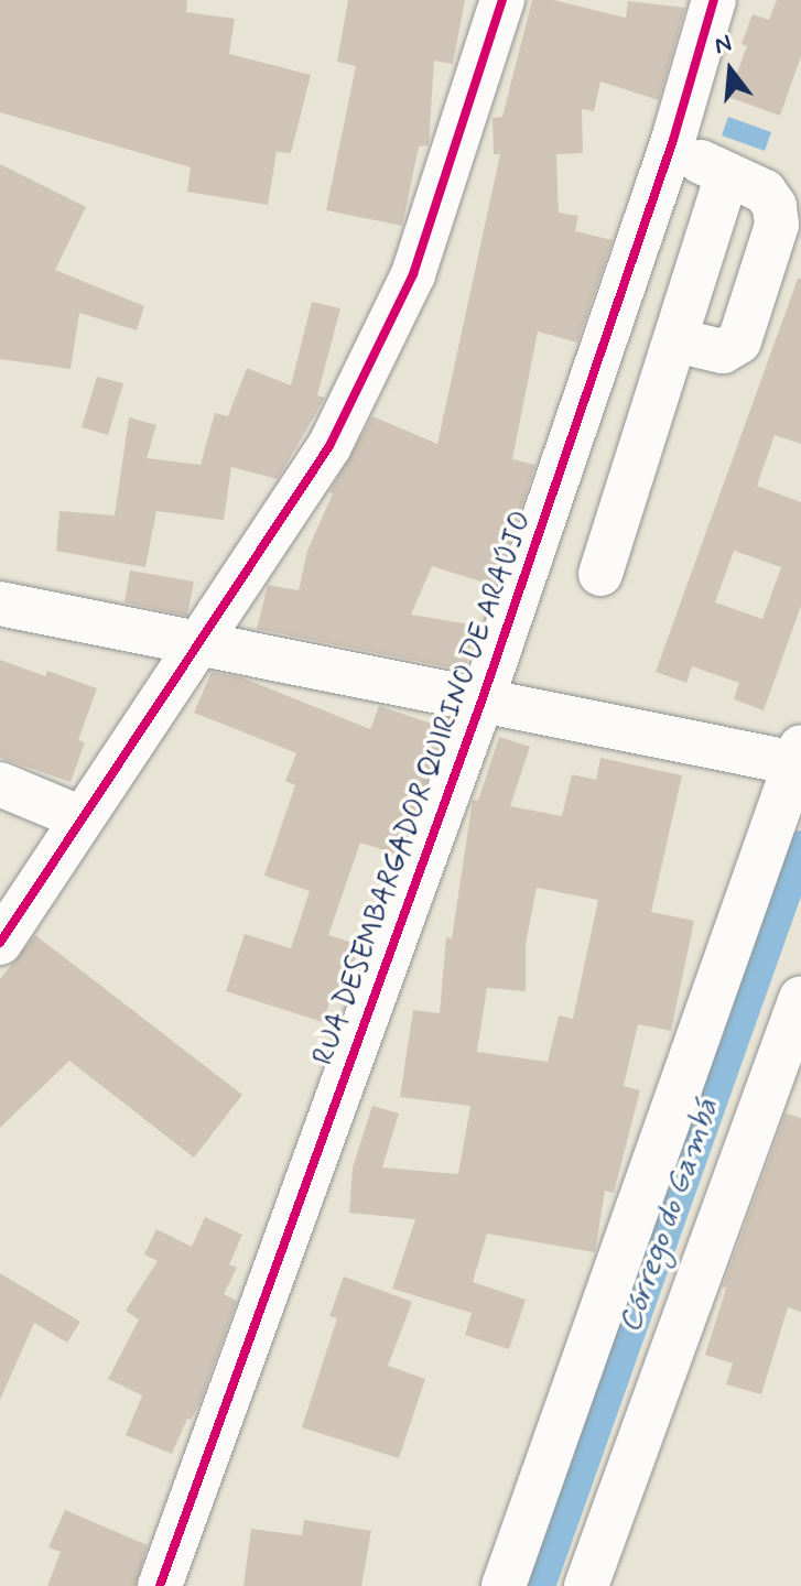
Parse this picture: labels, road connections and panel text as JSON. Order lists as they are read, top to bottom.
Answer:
{
  "streets": {
    "street": ["RUA DESEMBARGADOR QUIRINO DE ARAÚJO"]
  },
  "water": ["Córrego do Gambá"],
  "north": "top"
}
